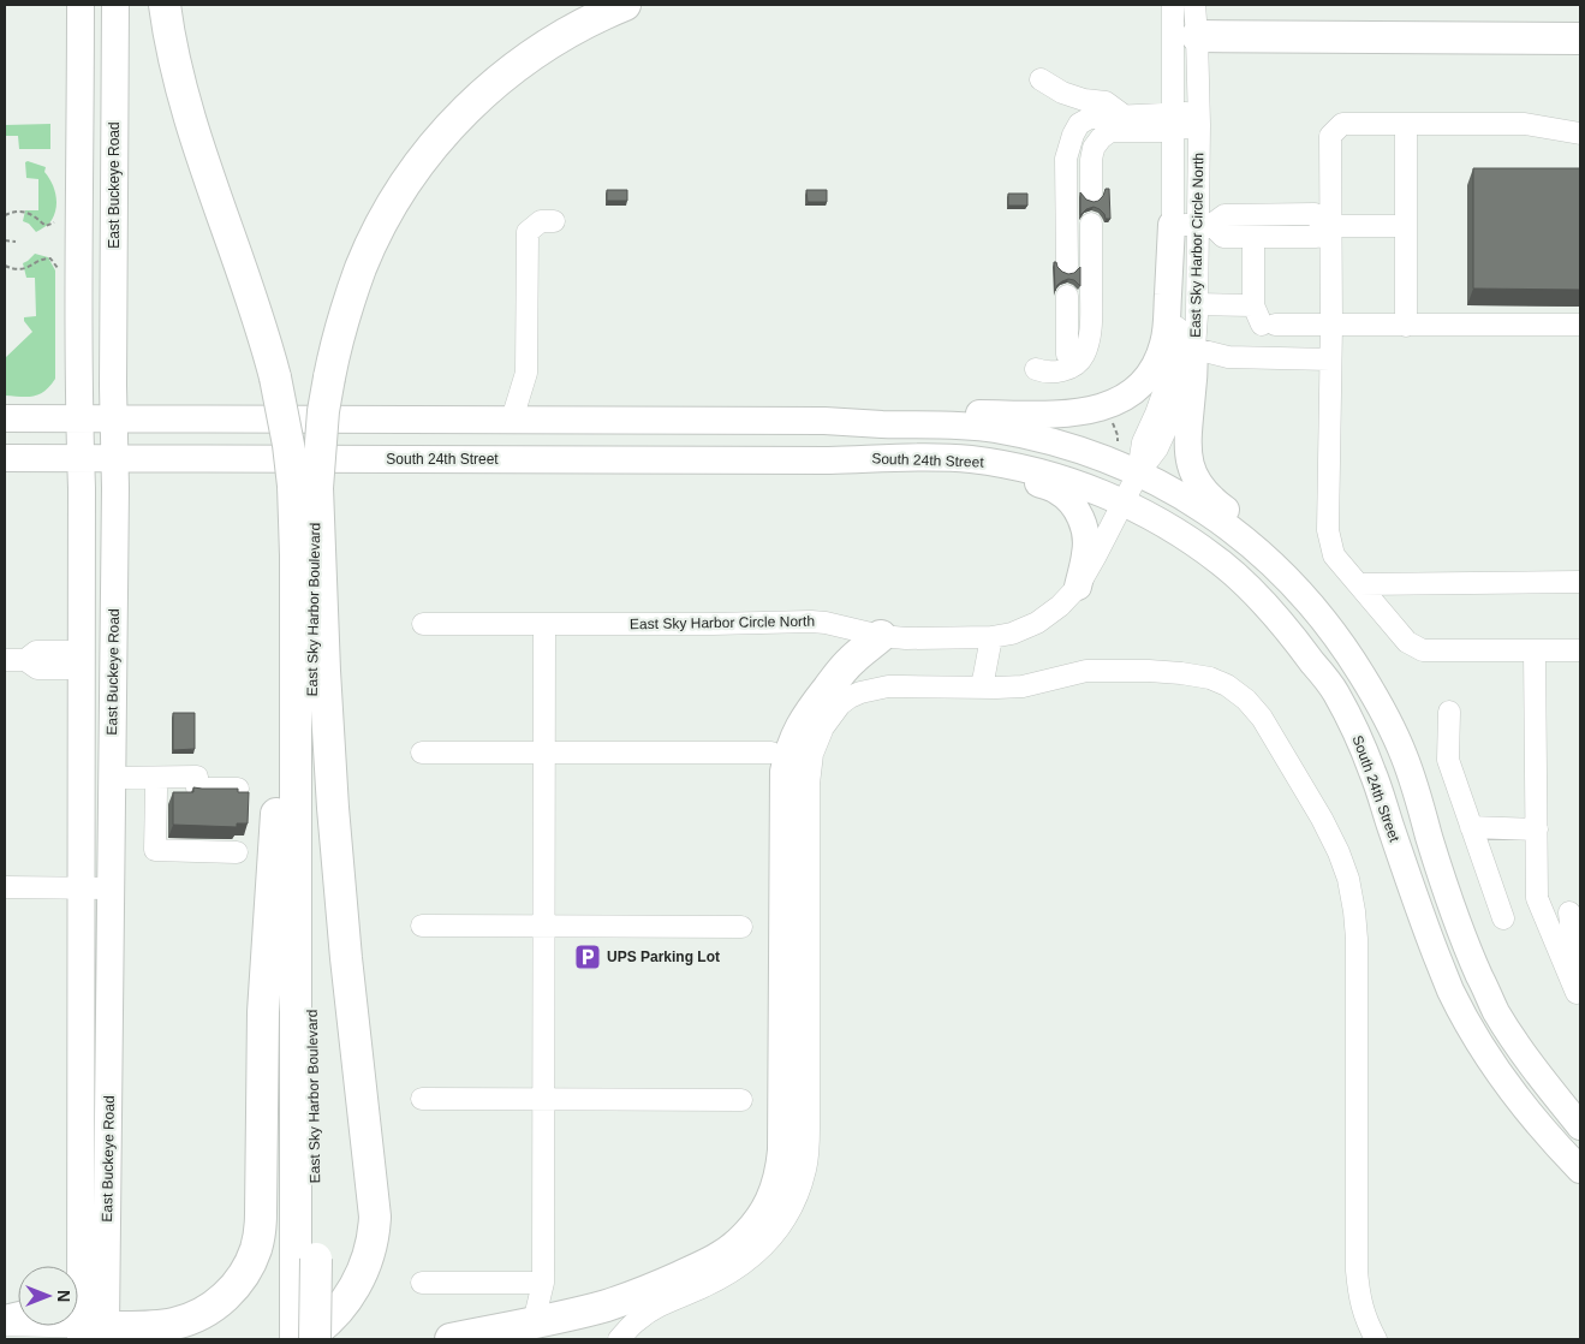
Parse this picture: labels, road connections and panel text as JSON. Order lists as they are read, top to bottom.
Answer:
{
  "streets": {
    "highway": ["East Sky Harbor Boulevard"],
    "main road": ["East Buckeye Road", "South 24th Street"],
    "street": ["East Sky Harbor Circle North"]
  },
  "crossings": [
    ["East Buckeye Road", "South 24th Street"],
    ["East Sky Harbor Circle North", "South 24th Street"]
  ],
  "places": {
    "parking": ["UPS Parking Lot"]
  },
  "north": "right"
}
